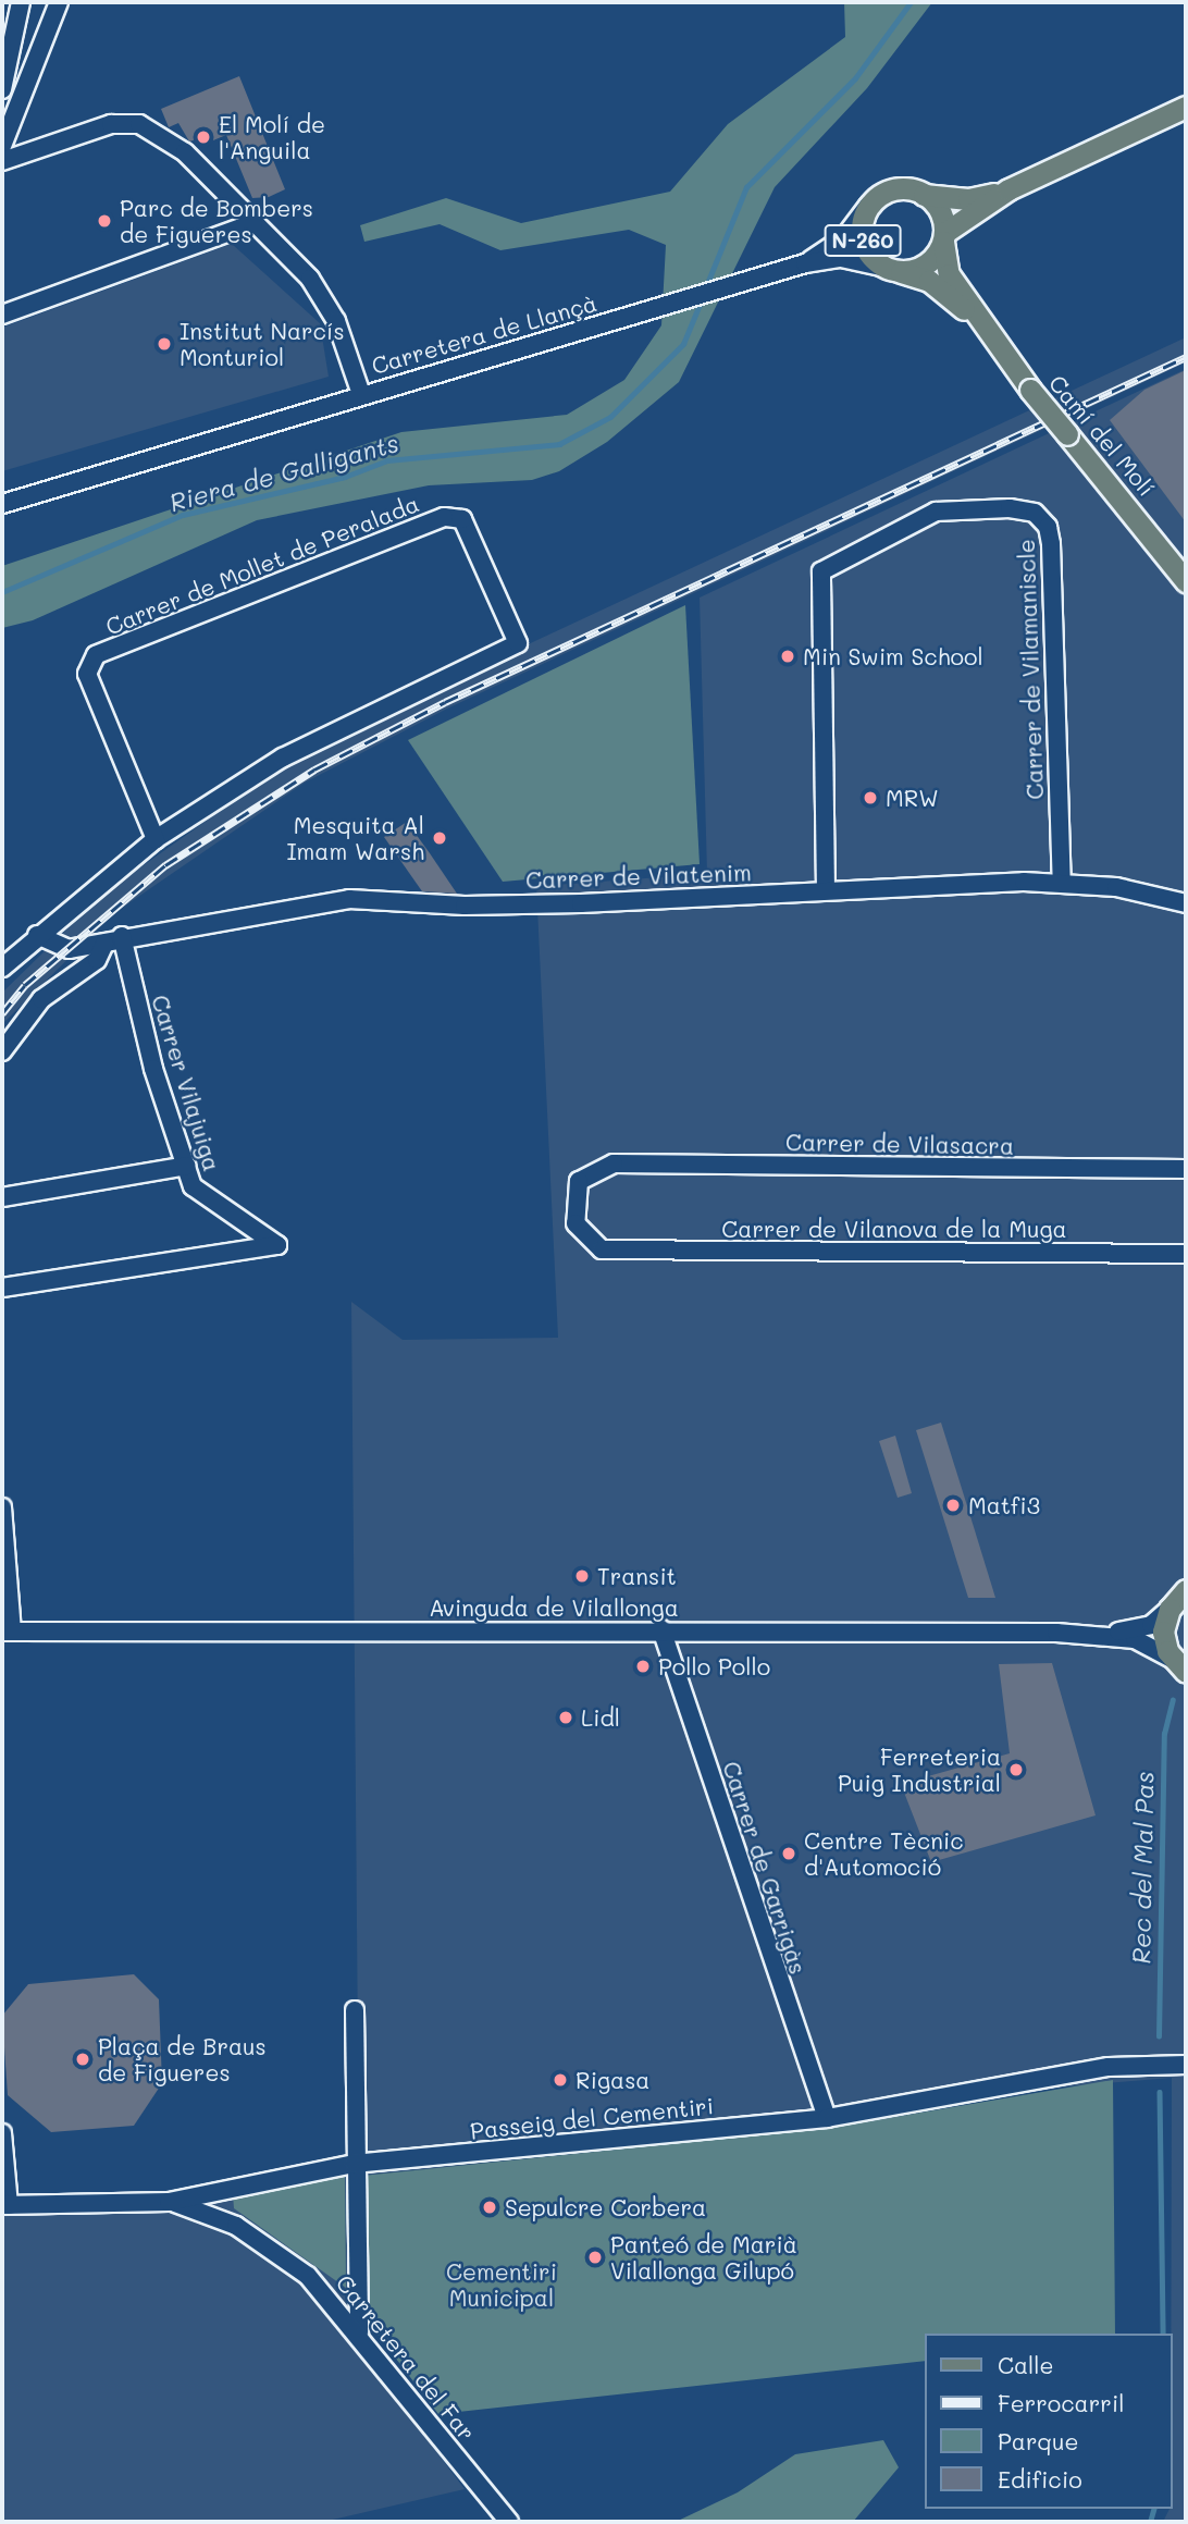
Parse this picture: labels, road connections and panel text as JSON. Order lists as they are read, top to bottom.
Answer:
{
  "streets": {
    "main road": ["N-260", "Camí del Molí"],
    "street": [
      "Carretera de Llançà",
      "Carrer de Mollet de Peralada",
      "Carrer de Vilamaniscle",
      "Carrer de Vilatenim",
      "Carrer Vilajuiga",
      "Carrer de Vilasacra",
      "Carrer de Vilanova de la Muga",
      "Avinguda de Vilallonga",
      "Carrer de Garrigàs",
      "Passeig del Cementiri",
      "Carretera del Far"
    ]
  },
  "crossings": [
    ["N-260", "Carretera de Llançà"],
    ["N-260", "Camí del Molí"],
    ["Carretera de Llançà", "Camí del Molí"],
    ["Carrer de Vilamaniscle", "Carrer de Vilatenim"],
    ["Carrer de Vilatenim", "Carrer Vilajuiga"],
    ["Carrer de Vilasacra", "Carrer de Vilanova de la Muga"],
    ["Avinguda de Vilallonga", "Carrer de Garrigàs"],
    ["Carrer de Garrigàs", "Passeig del Cementiri"],
    ["Passeig del Cementiri", "Carretera del Far"]
  ],
  "water": ["Riera de Galligants", "Rec del Mal Pas"],
  "parks": ["Cementiri Municipal"],
  "places": [
    "El Molí de l'Anguila",
    "Parc de Bombers de Figueres",
    "Institut Narcís Monturiol",
    "Min Swim School",
    "MRW",
    "Mesquita Al Imam Warsh",
    "Matfi3",
    "Transit",
    "Pollo Pollo",
    "Lidl",
    "Ferreteria Puig Industrial",
    "Centre Tècnic d'Automoció",
    "Plaça de Braus de Figueres",
    "Rigasa",
    "Sepulcre Corbera",
    "Panteó de Marià Vilallonga Gilupó"
  ],
  "legend": [
    "Calle",
    "Ferrocarril",
    "Parque",
    "Edificio"
  ]
}
